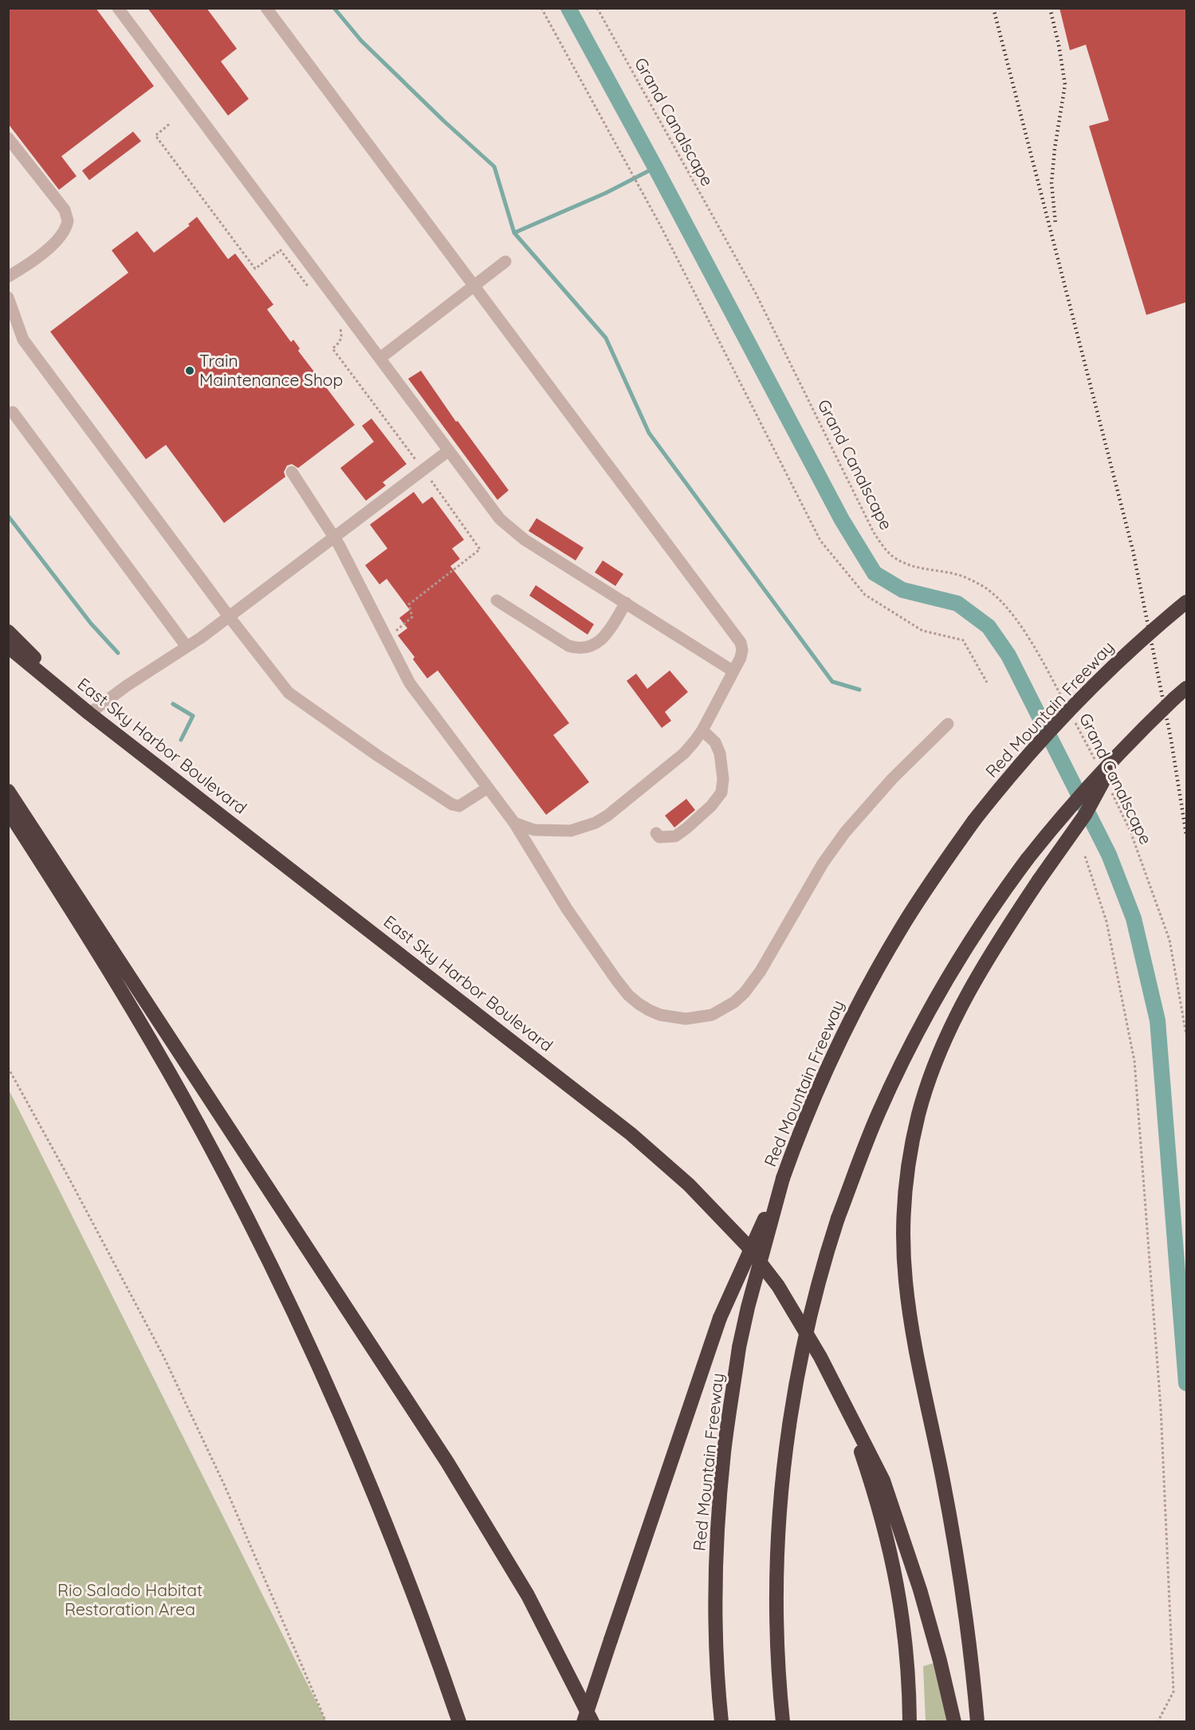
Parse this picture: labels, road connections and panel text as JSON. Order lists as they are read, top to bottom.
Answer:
{
  "streets": {
    "highway": ["Red Mountain Freeway", "East Sky Harbor Boulevard"],
    "path": ["Grand Canalscape"]
  },
  "parks": ["Rio Salado Habitat Restoration Area"],
  "places": ["Train Maintenance Shop"]
}
